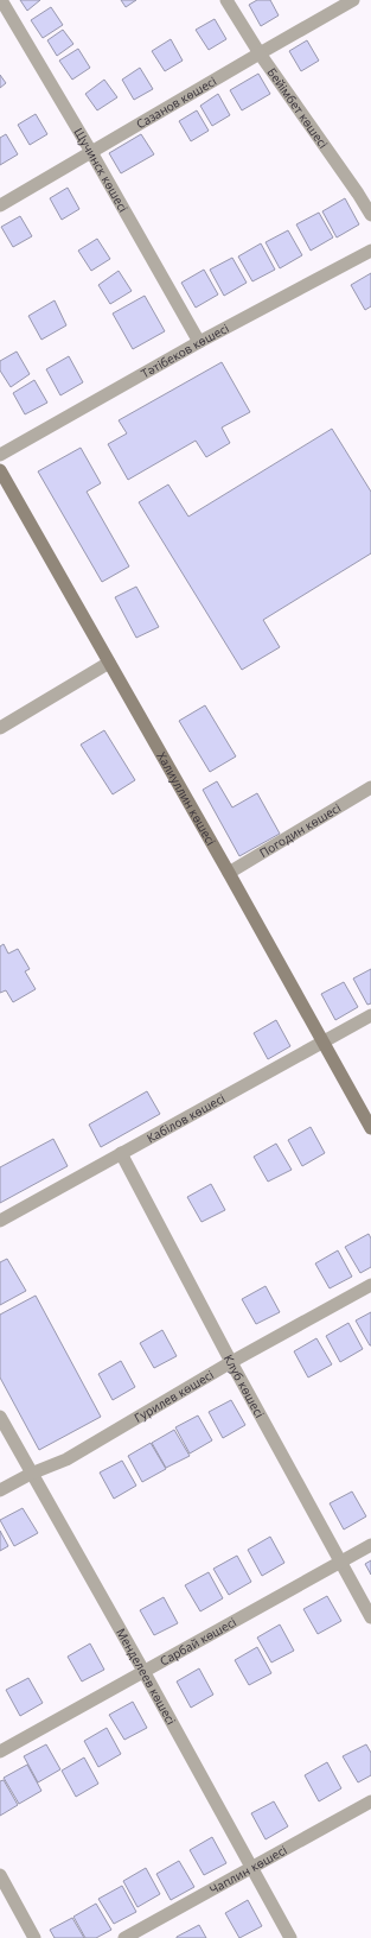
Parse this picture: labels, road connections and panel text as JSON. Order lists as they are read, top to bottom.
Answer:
{
  "streets": {
    "main road": ["Халиуллин көшесі"],
    "street": [
      "Сазанов көшесі",
      "Бейімбет көшесі",
      "Щучинск көшесі",
      "Тәтібеков көшесі",
      "Погодин көшесі",
      "Кабілов көшесі",
      "Клуб көшесі",
      "Гурилев көшесі",
      "Сарбай көшесі",
      "Менделеев көшесі",
      "Чаплин көшесі"
    ]
  },
  "crossings": [
    ["Сазанов көшесі", "Бейімбет көшесі"],
    ["Сазанов көшесі", "Щучинск көшесі"],
    ["Щучинск көшесі", "Тәтібеков көшесі"],
    ["Халиуллин көшесі", "Погодин көшесі"],
    ["Халиуллин көшесі", "Кабілов көшесі"],
    ["Кабілов көшесі", "Клуб көшесі"],
    ["Клуб көшесі", "Гурилев көшесі"],
    ["Клуб көшесі", "Сарбай көшесі"],
    ["Гурилев көшесі", "Менделеев көшесі"],
    ["Сарбай көшесі", "Менделеев көшесі"],
    ["Менделеев көшесі", "Чаплин көшесі"]
  ]
}
